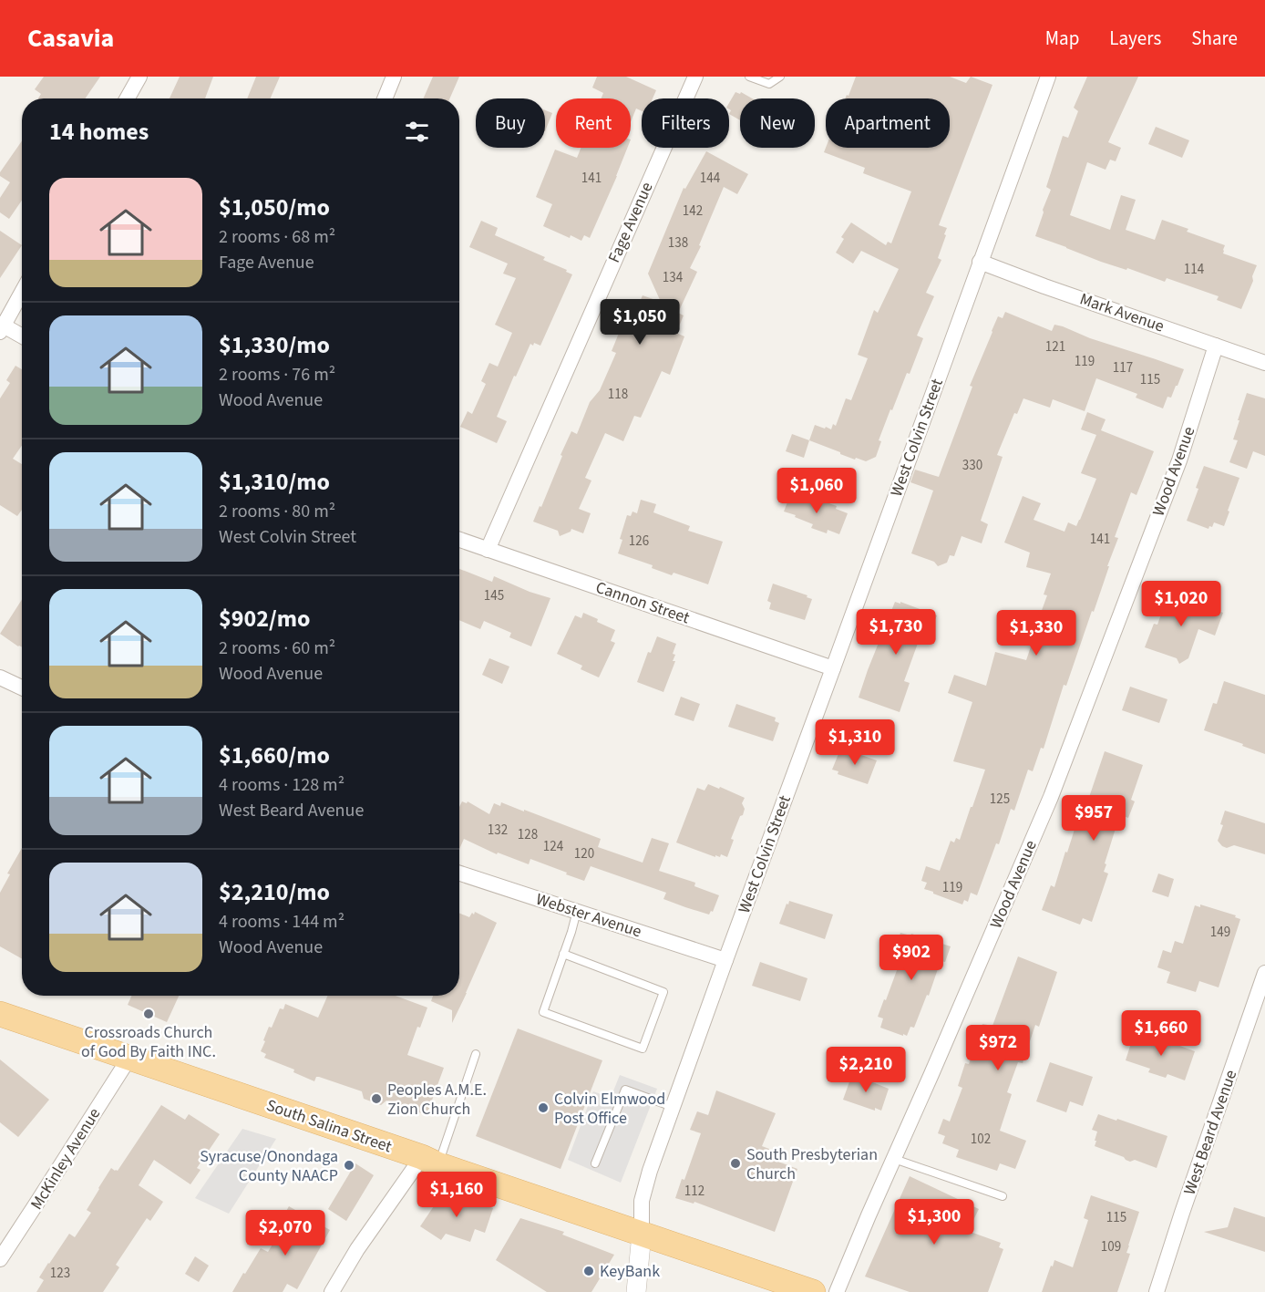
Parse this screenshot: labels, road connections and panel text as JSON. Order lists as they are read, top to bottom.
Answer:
{
  "streets": {
    "main road": ["South Salina Street"],
    "street": [
      "Fage Avenue",
      "Mark Avenue",
      "West Colvin Street",
      "Wood Avenue",
      "Cannon Street",
      "Webster Avenue",
      "West Beard Avenue",
      "McKinley Avenue"
    ]
  },
  "crossings": [
    ["Fage Avenue", "Cannon Street"],
    ["Mark Avenue", "West Colvin Street"],
    ["Mark Avenue", "Wood Avenue"],
    ["West Colvin Street", "Cannon Street"],
    ["West Colvin Street", "Webster Avenue"],
    ["West Colvin Street", "South Salina Street"],
    ["South Salina Street", "McKinley Avenue"]
  ],
  "places": [
    "Crossroads Church of God By Faith INC.",
    "Peoples A.M.E. Zion Church",
    "Colvin Elmwood Post Office",
    "South Presbyterian Church",
    "Syracuse/Onondaga County NAACP",
    "KeyBank"
  ],
  "house_numbers": [
    "141",
    "144",
    "142",
    "138",
    "114",
    "134",
    "121",
    "119",
    "117",
    "115",
    "118",
    "330",
    "141",
    "126",
    "145",
    "125",
    "132",
    "128",
    "124",
    "120",
    "119",
    "149",
    "102",
    "112",
    "115",
    "109",
    "123"
  ],
  "page": {
    "header": "Casavia",
    "nav": ["Map", "Layers", "Share"],
    "chip": [
      "Buy",
      "Rent",
      "Filters",
      "New",
      "Apartment"
    ],
    "heading": "14 homes",
    "list": [
      {
        "name": "$1,050/mo",
        "note": "2 rooms · 68 m² · Fage Avenue"
      },
      {
        "name": "$1,330/mo",
        "note": "2 rooms · 76 m² · Wood Avenue"
      },
      {
        "name": "$1,310/mo",
        "note": "2 rooms · 80 m² · West Colvin Street"
      },
      {
        "name": "$902/mo",
        "note": "2 rooms · 60 m² · Wood Avenue"
      },
      {
        "name": "$1,660/mo",
        "note": "4 rooms · 128 m² · West Beard Avenue"
      },
      {
        "name": "$2,210/mo",
        "note": "4 rooms · 144 m² · Wood Avenue"
      }
    ],
    "price": [
      "$1,050",
      "$1,060",
      "$1,020",
      "$1,730",
      "$1,330",
      "$1,310",
      "$957",
      "$902",
      "$1,660",
      "$972",
      "$2,210",
      "$1,160",
      "$1,300",
      "$2,070"
    ]
  }
}
